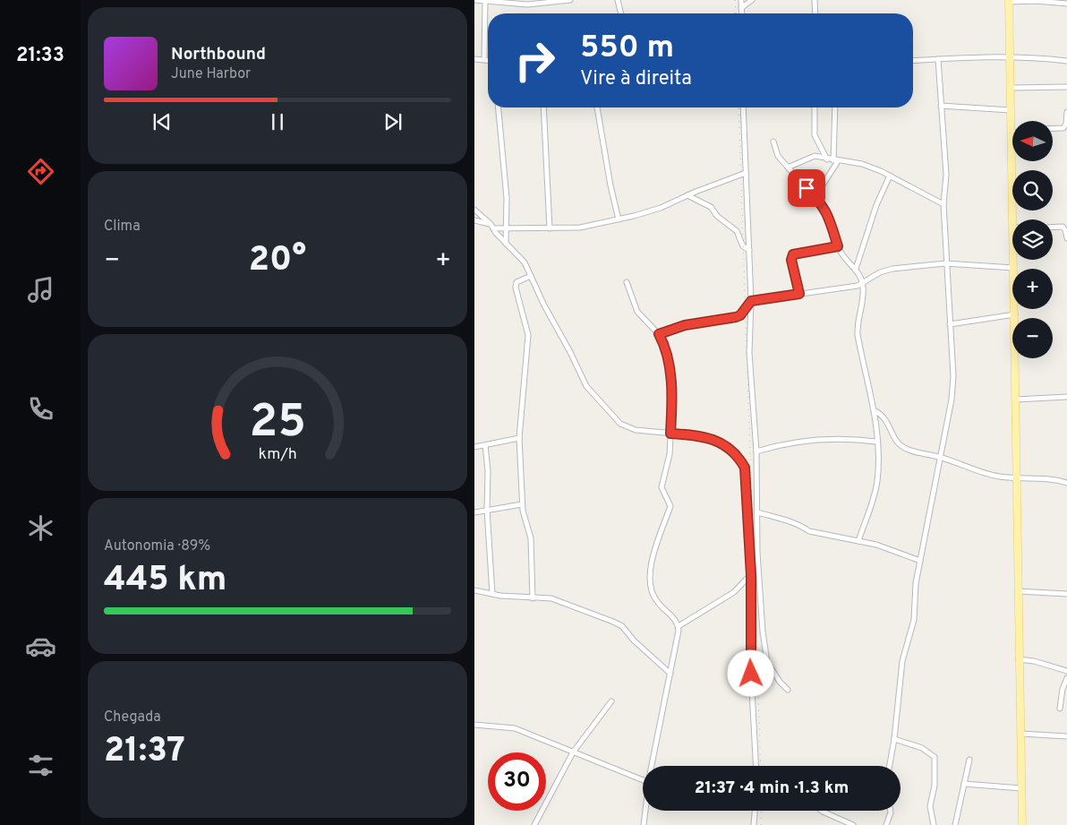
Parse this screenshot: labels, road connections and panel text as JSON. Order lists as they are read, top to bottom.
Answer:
{
  "north": "left",
  "page": {
    "tabs": "21:33",
    "turn": ["550 m", "Vire à direita"],
    "song": ["Northbound", "June Harbor"],
    "map_buttons": ["+", "−"],
    "tile": [
      "Clima",
      ["Autonomia · 89%", "445 km"],
      ["Chegada", "21:37"]
    ],
    "heat": ["−", "20°", "+"],
    "limit": "30",
    "trip": "21:37 · 4 min · 1.3 km",
    "gauge": ["25", "km/h"]
  }
}
